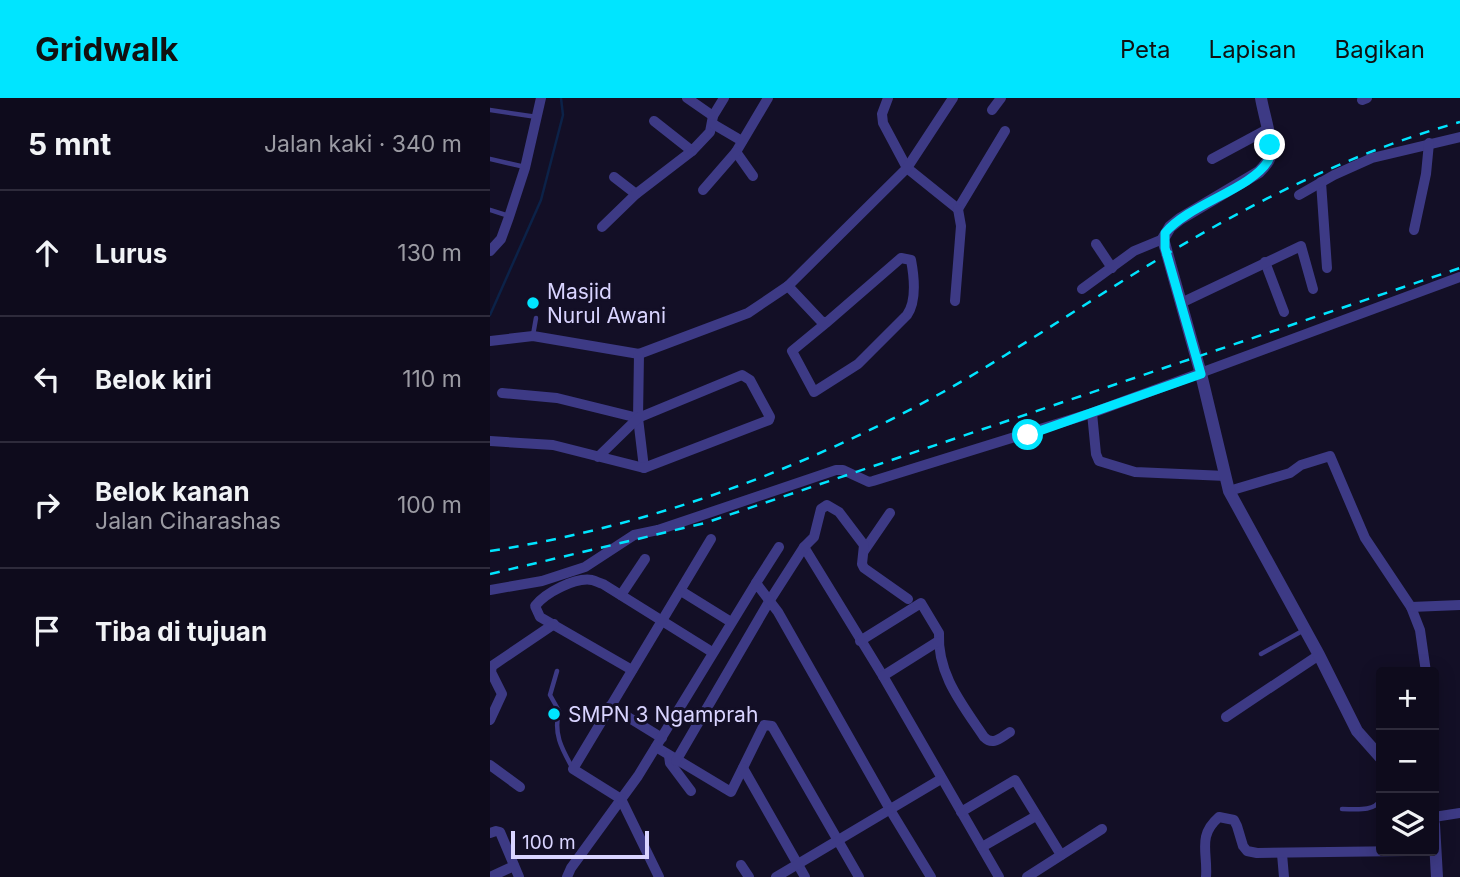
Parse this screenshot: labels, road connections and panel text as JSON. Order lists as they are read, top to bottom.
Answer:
{
  "places": ["Masjid Nurul Awani", "SMPN 3 Ngamprah"],
  "scale_bar": "100 m",
  "page": {
    "header": "Gridwalk",
    "nav": ["Peta", "Lapisan", "Bagikan"],
    "heading": ["5 mnt", "Jalan kaki · 340 m"],
    "list": [
      ["Lurus", "130 m"],
      ["Belok kiri", "110 m"],
      ["Belok kanan", "Jalan Ciharashas", "100 m"],
      "Tiba di tujuan"
    ],
    "map_buttons": ["+", "−"],
    "scale": "100 m"
  }
}
